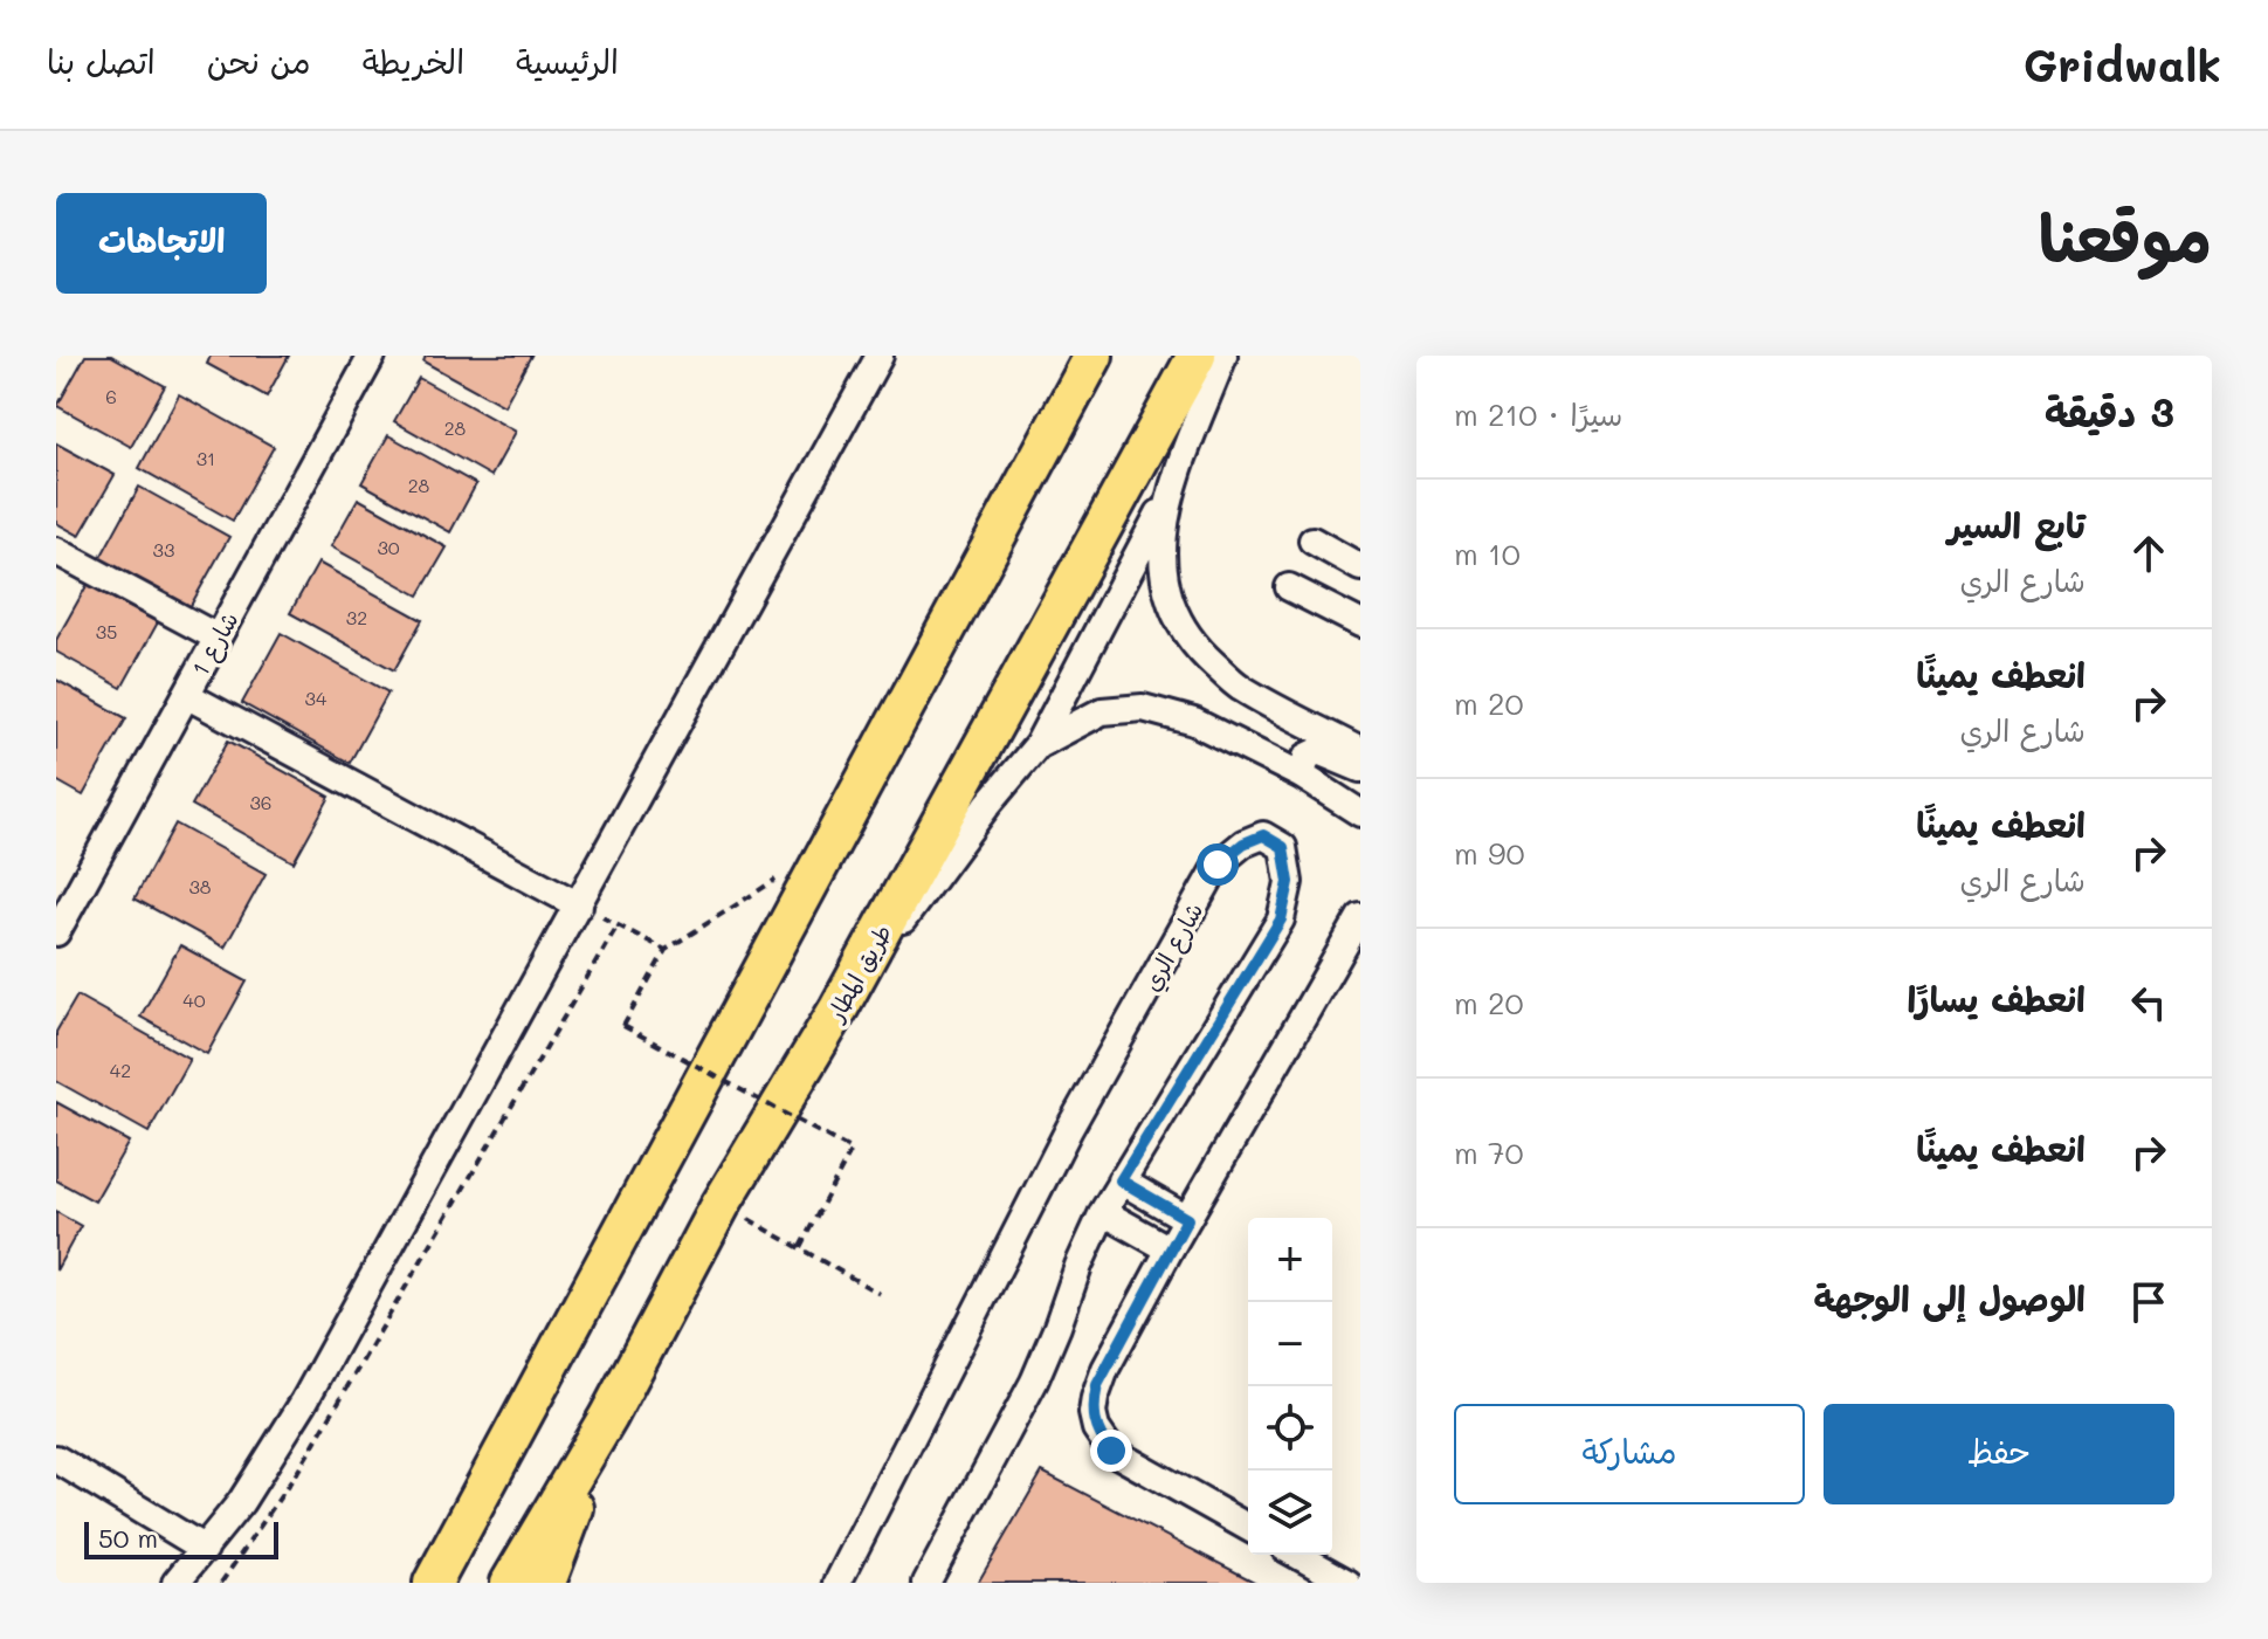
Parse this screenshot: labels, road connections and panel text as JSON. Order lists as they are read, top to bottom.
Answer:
{
  "streets": {
    "highway": ["طريق المطار"],
    "street": ["شارع 1", "شارع الري"]
  },
  "house_numbers": [
    "6",
    "28",
    "31",
    "28",
    "30",
    "33",
    "32",
    "35",
    "34",
    "36",
    "38",
    "40",
    "42"
  ],
  "scale_bar": "50 m",
  "page": {
    "header": "Gridwalk",
    "nav": [
      "الرئيسية",
      "الخريطة",
      "من نحن",
      "اتصل بنا"
    ],
    "title": "موقعنا",
    "buttons": [
      "الاتجاهات",
      ["حفظ", "مشاركة"]
    ],
    "heading": ["3 دقيقة", "سيرًا · 210 m"],
    "list": [
      ["تابع السير", "شارع الري", "10 m"],
      ["انعطف يمينًا", "شارع الري", "20 m"],
      ["انعطف يمينًا", "شارع الري", "90 m"],
      ["انعطف يسارًا", "20 m"],
      ["انعطف يمينًا", "70 m"],
      "الوصول إلى الوجهة"
    ],
    "map_buttons": ["+", "−"],
    "scale": "50 m"
  }
}
